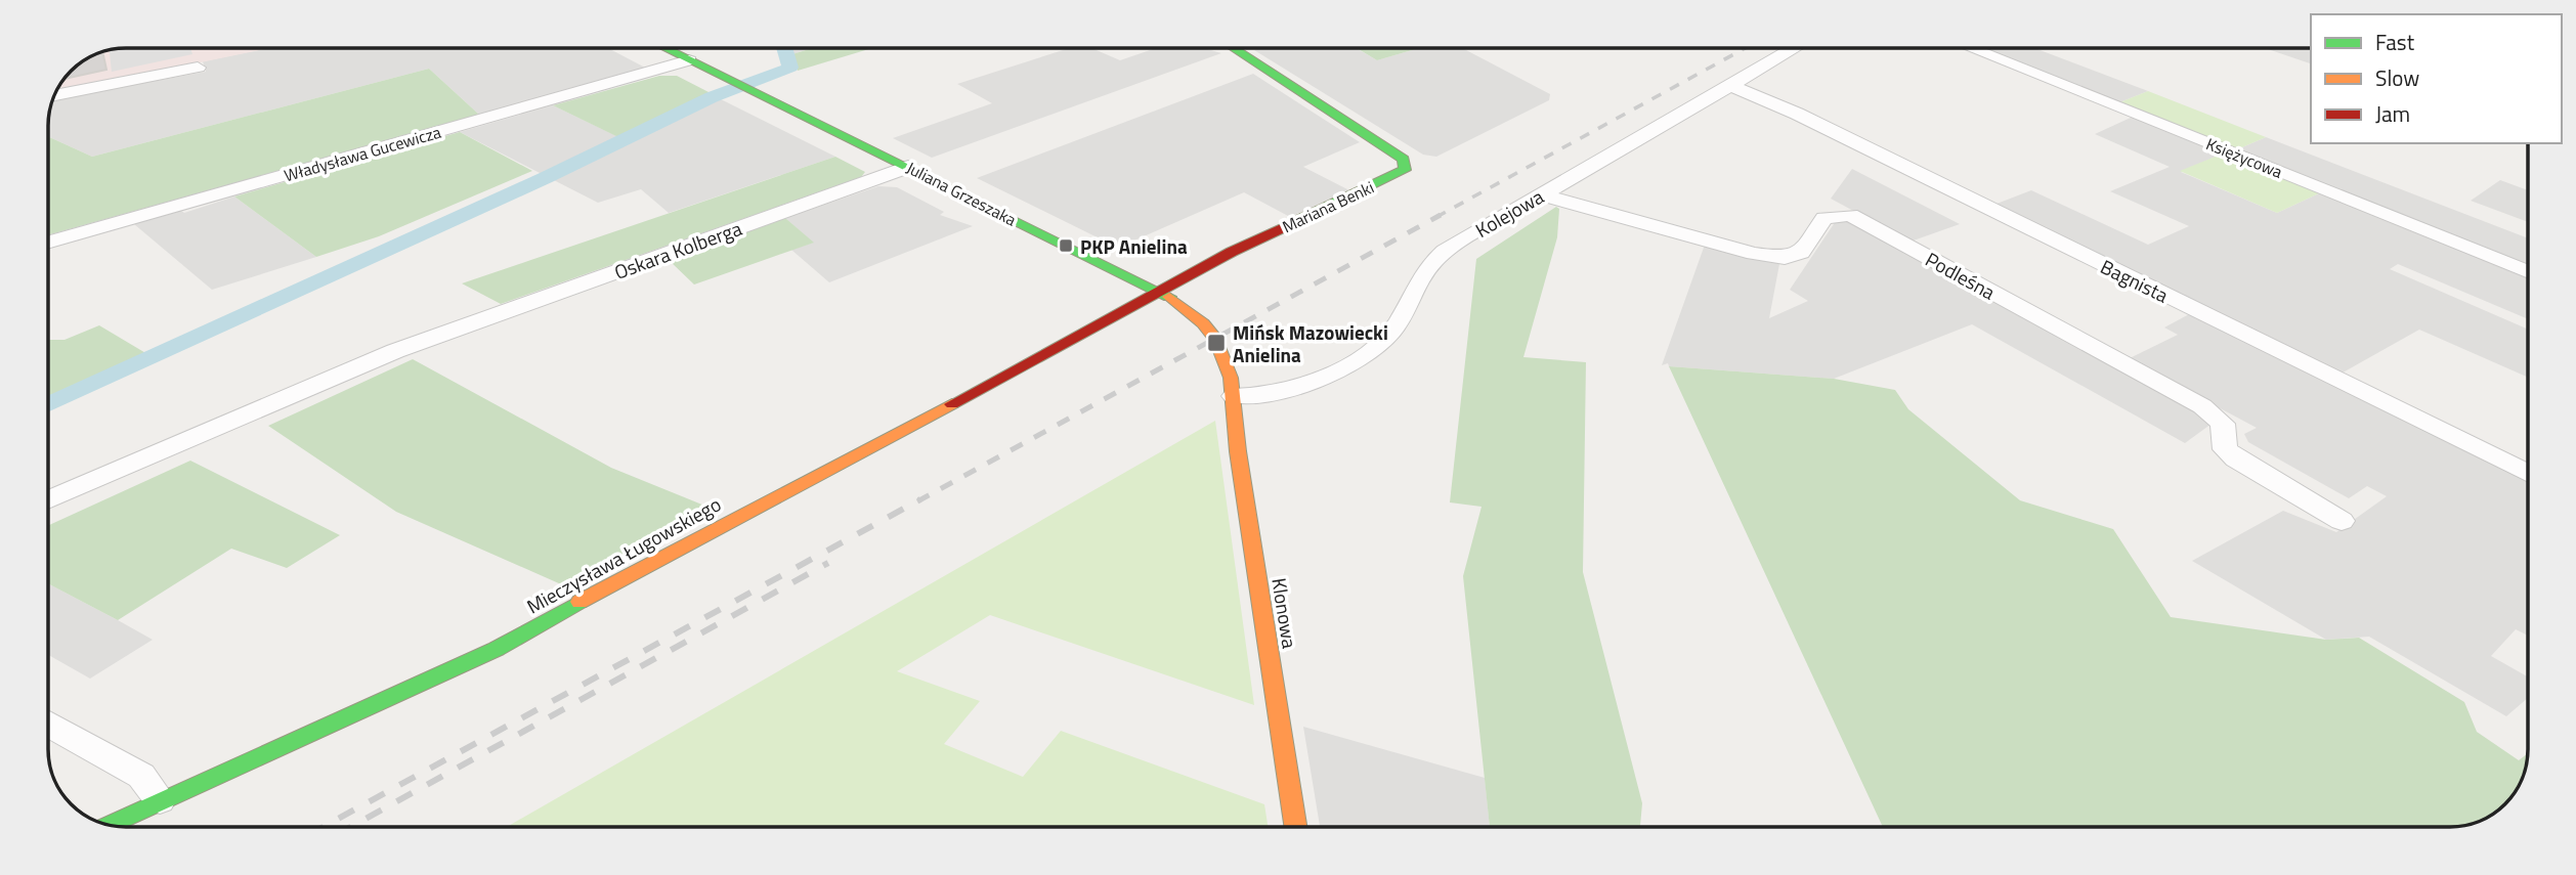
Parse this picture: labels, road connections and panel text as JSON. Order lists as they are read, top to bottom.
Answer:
{
  "streets": {
    "street": [
      "Władysława Gucewicza",
      "Księżycowa",
      "Juliana Grzeszaka",
      "Mariana Benki",
      "Kolejowa",
      "Oskara Kolberga",
      "Podleśna",
      "Bagnista",
      "Mieczysława Ługowskiego",
      "Klonowa"
    ]
  },
  "crossings": [
    ["Władysława Gucewicza", "Juliana Grzeszaka"],
    ["Juliana Grzeszaka", "Mariana Benki"],
    ["Juliana Grzeszaka", "Kolejowa"],
    ["Juliana Grzeszaka", "Oskara Kolberga"],
    ["Juliana Grzeszaka", "Mieczysława Ługowskiego"],
    ["Juliana Grzeszaka", "Klonowa"],
    ["Mariana Benki", "Mieczysława Ługowskiego"],
    ["Kolejowa", "Podleśna"],
    ["Kolejowa", "Bagnista"],
    ["Kolejowa", "Klonowa"]
  ],
  "places": {
    "transit": ["PKP Anielina", "Mińsk Mazowiecki Anielina"]
  },
  "legend": ["Fast", "Slow", "Jam"]
}
